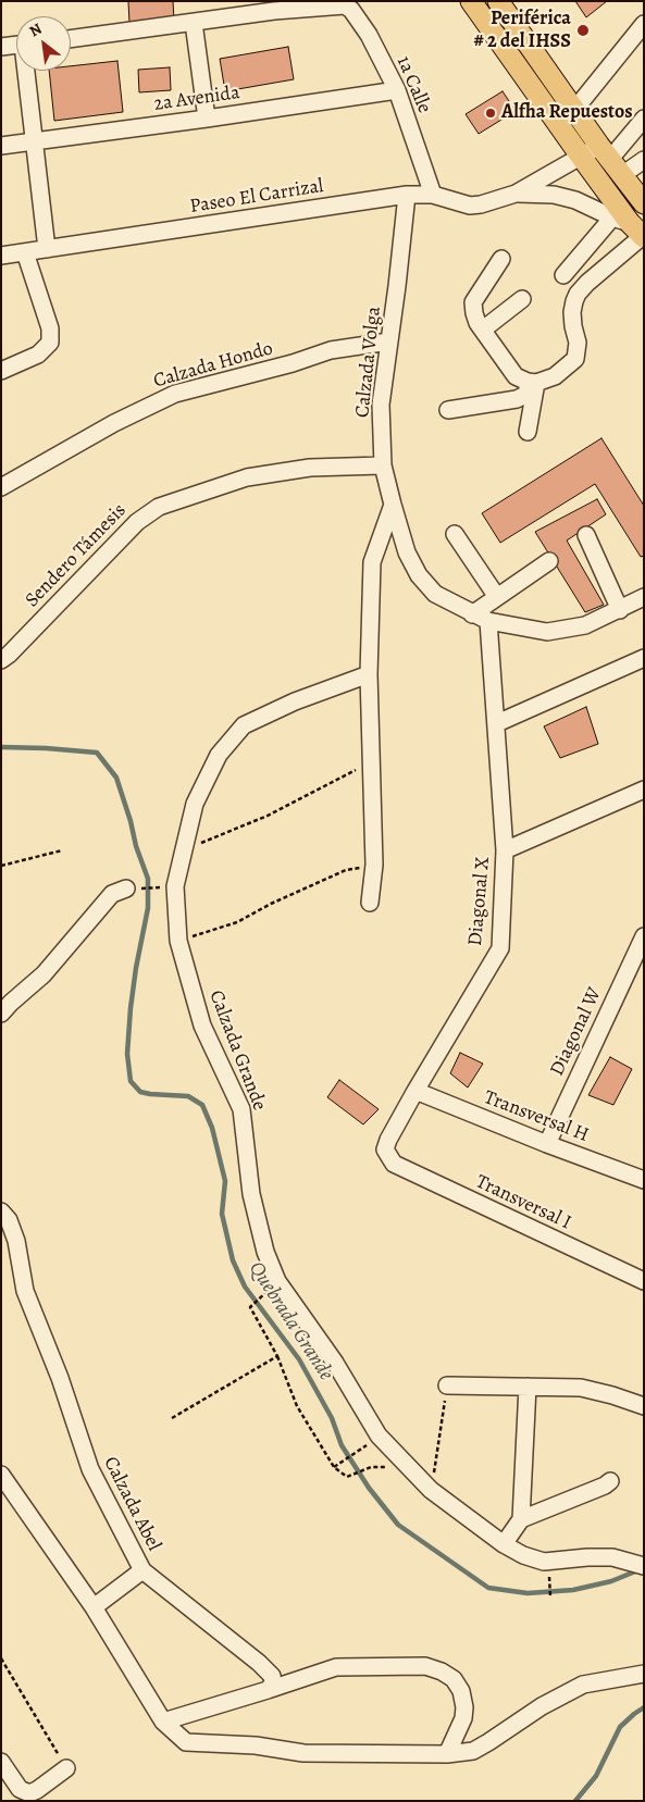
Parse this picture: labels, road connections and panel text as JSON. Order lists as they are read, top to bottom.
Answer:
{
  "streets": {
    "street": [
      "1a Calle",
      "2a Avenida",
      "Paseo El Carrizal",
      "Calzada Volga",
      "Calzada Hondo",
      "Sendero Támesis",
      "Diagonal X",
      "Diagonal W",
      "Calzada Grande",
      "Transversal H",
      "Transversal I",
      "Calzada Abel"
    ]
  },
  "crossings": [
    ["1a Calle", "2a Avenida"],
    ["1a Calle", "Paseo El Carrizal"],
    ["Paseo El Carrizal", "Calzada Volga"],
    ["Calzada Volga", "Calzada Hondo"],
    ["Calzada Volga", "Sendero Támesis"],
    ["Calzada Volga", "Diagonal X"],
    ["Diagonal X", "Transversal H"],
    ["Diagonal X", "Transversal I"],
    ["Diagonal W", "Transversal H"]
  ],
  "water": ["Quebrada Grande"],
  "places": ["Periférica # 2 del IHSS", "Alfha Repuestos"],
  "north": "top left"
}
